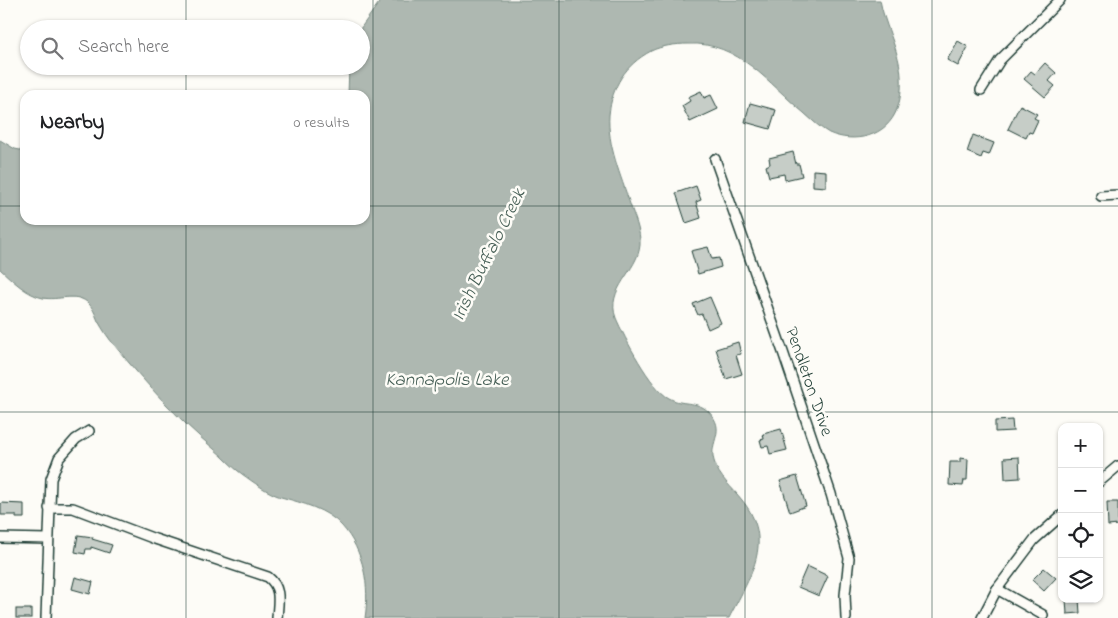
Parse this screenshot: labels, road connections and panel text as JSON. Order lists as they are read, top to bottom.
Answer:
{
  "streets": {
    "street": ["Pendleton Drive"]
  },
  "water": ["Irish Buffalo Creek", "Kannapolis Lake"],
  "page": {
    "search": "Search here",
    "heading": ["Nearby", "0 results"],
    "map_buttons": ["+", "−"]
  }
}
